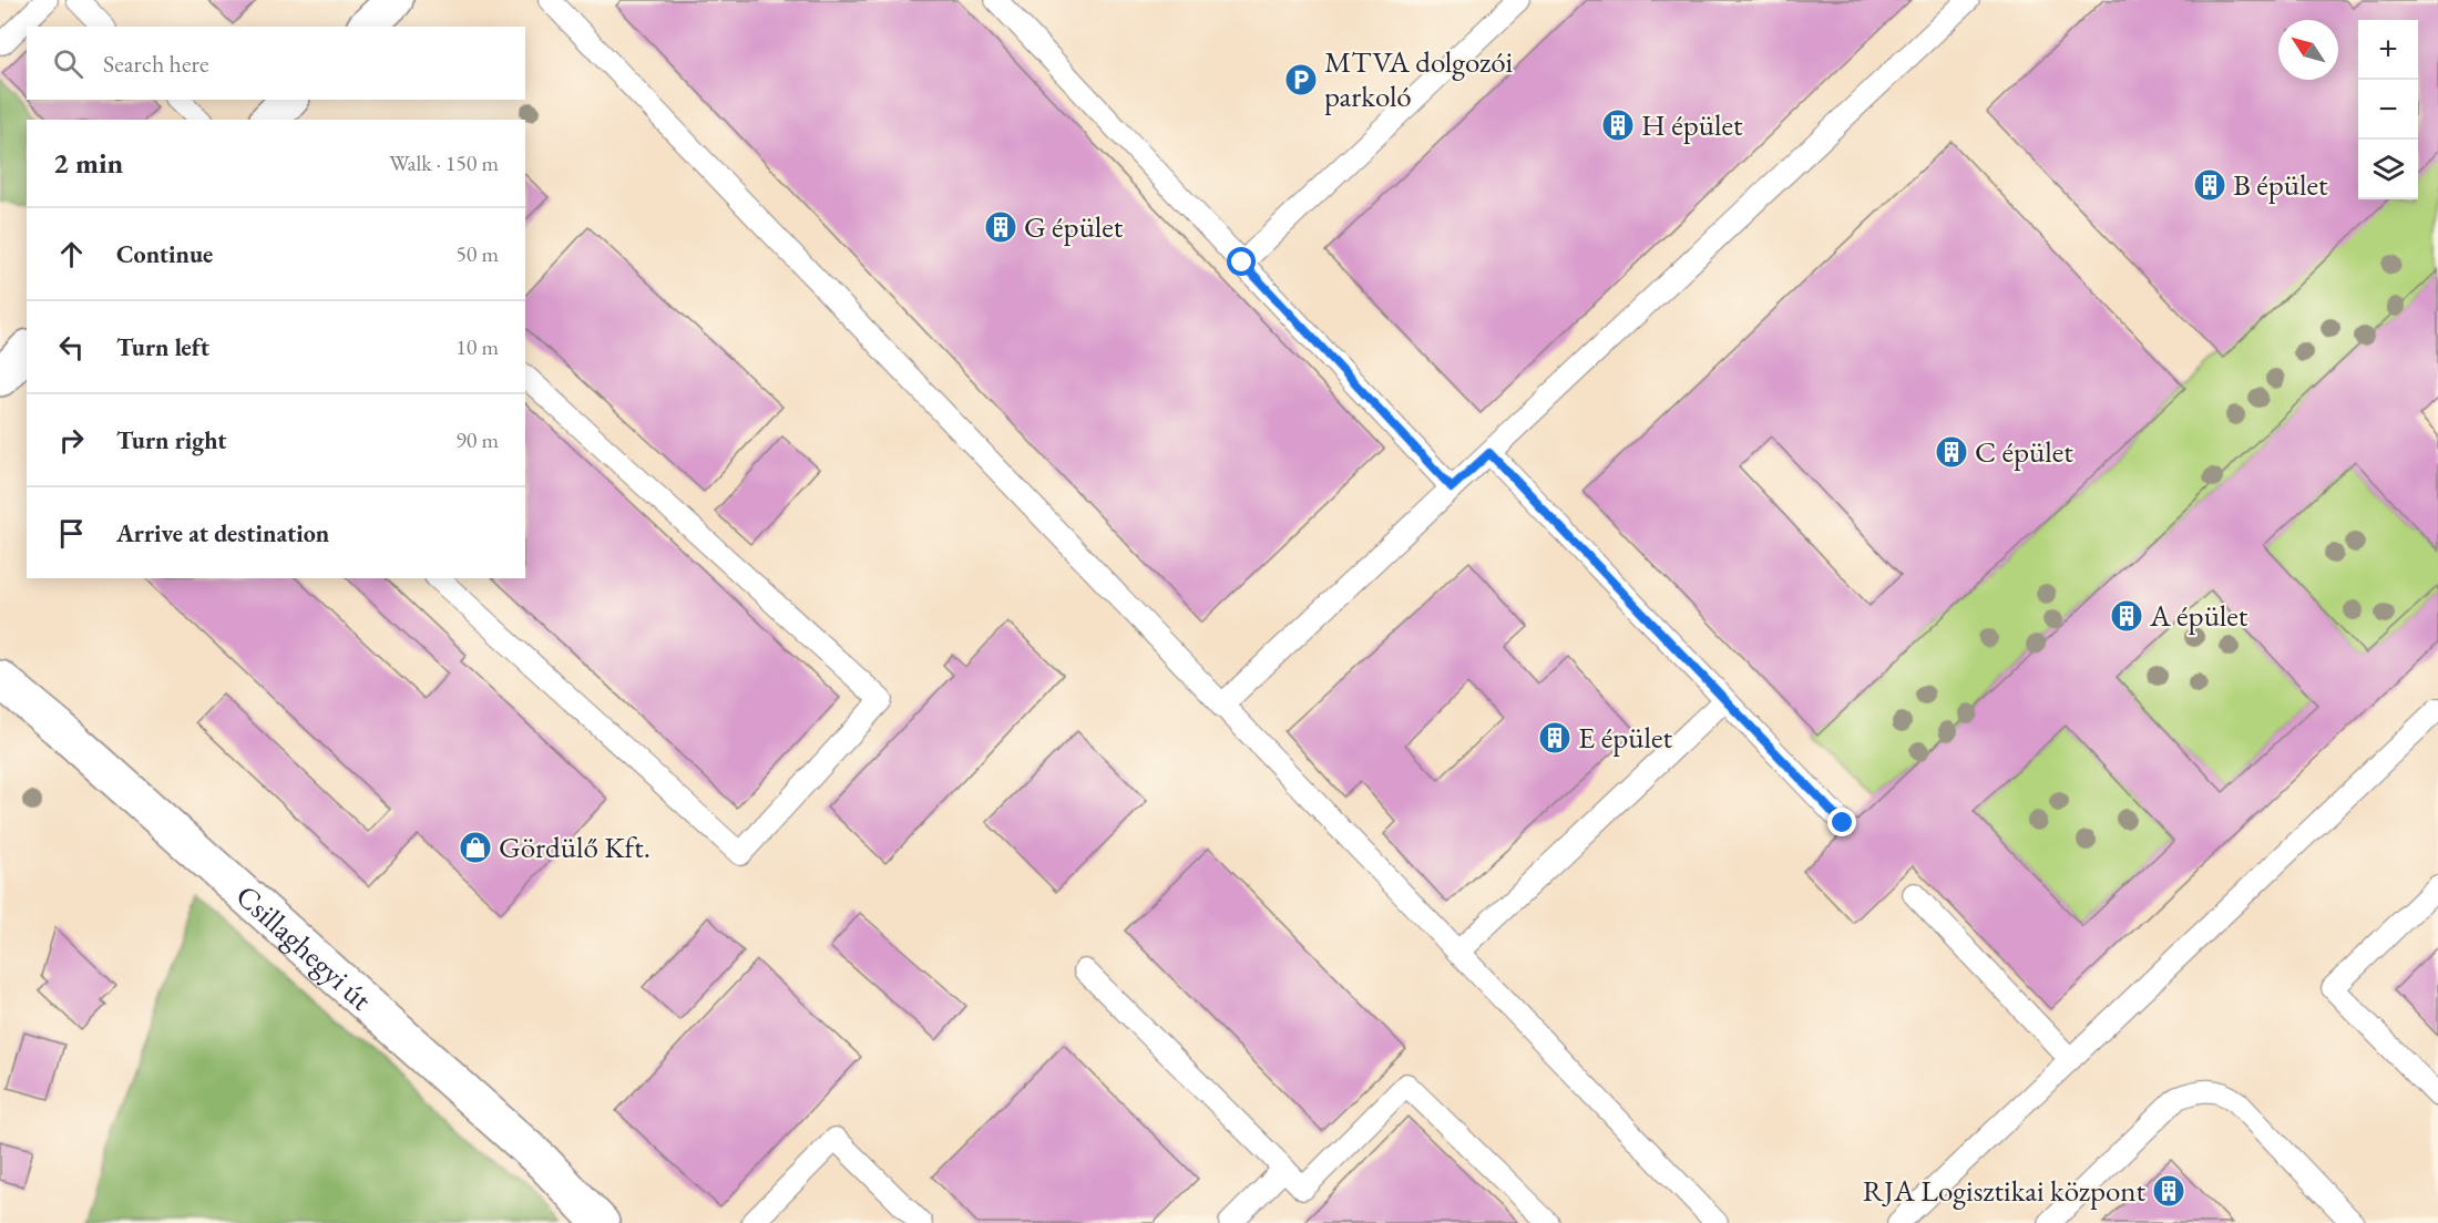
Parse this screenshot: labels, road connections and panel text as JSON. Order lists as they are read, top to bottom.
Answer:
{
  "streets": {
    "street": ["Csillaghegyi út"]
  },
  "places": {
    "parking": ["MTVA dolgozói parkoló"],
    "building": [
      "H épület",
      "B épület",
      "G épület",
      "C épület",
      "A épület",
      "E épület",
      "RJA Logisztikai központ"
    ],
    "shop": ["Gördülő Kft."]
  },
  "north": "top left",
  "page": {
    "map_buttons": ["+", "−"],
    "search": "Search here",
    "heading": ["2 min", "Walk · 150 m"],
    "list": [
      ["Continue", "50 m"],
      ["Turn left", "10 m"],
      ["Turn right", "90 m"],
      "Arrive at destination"
    ]
  }
}
